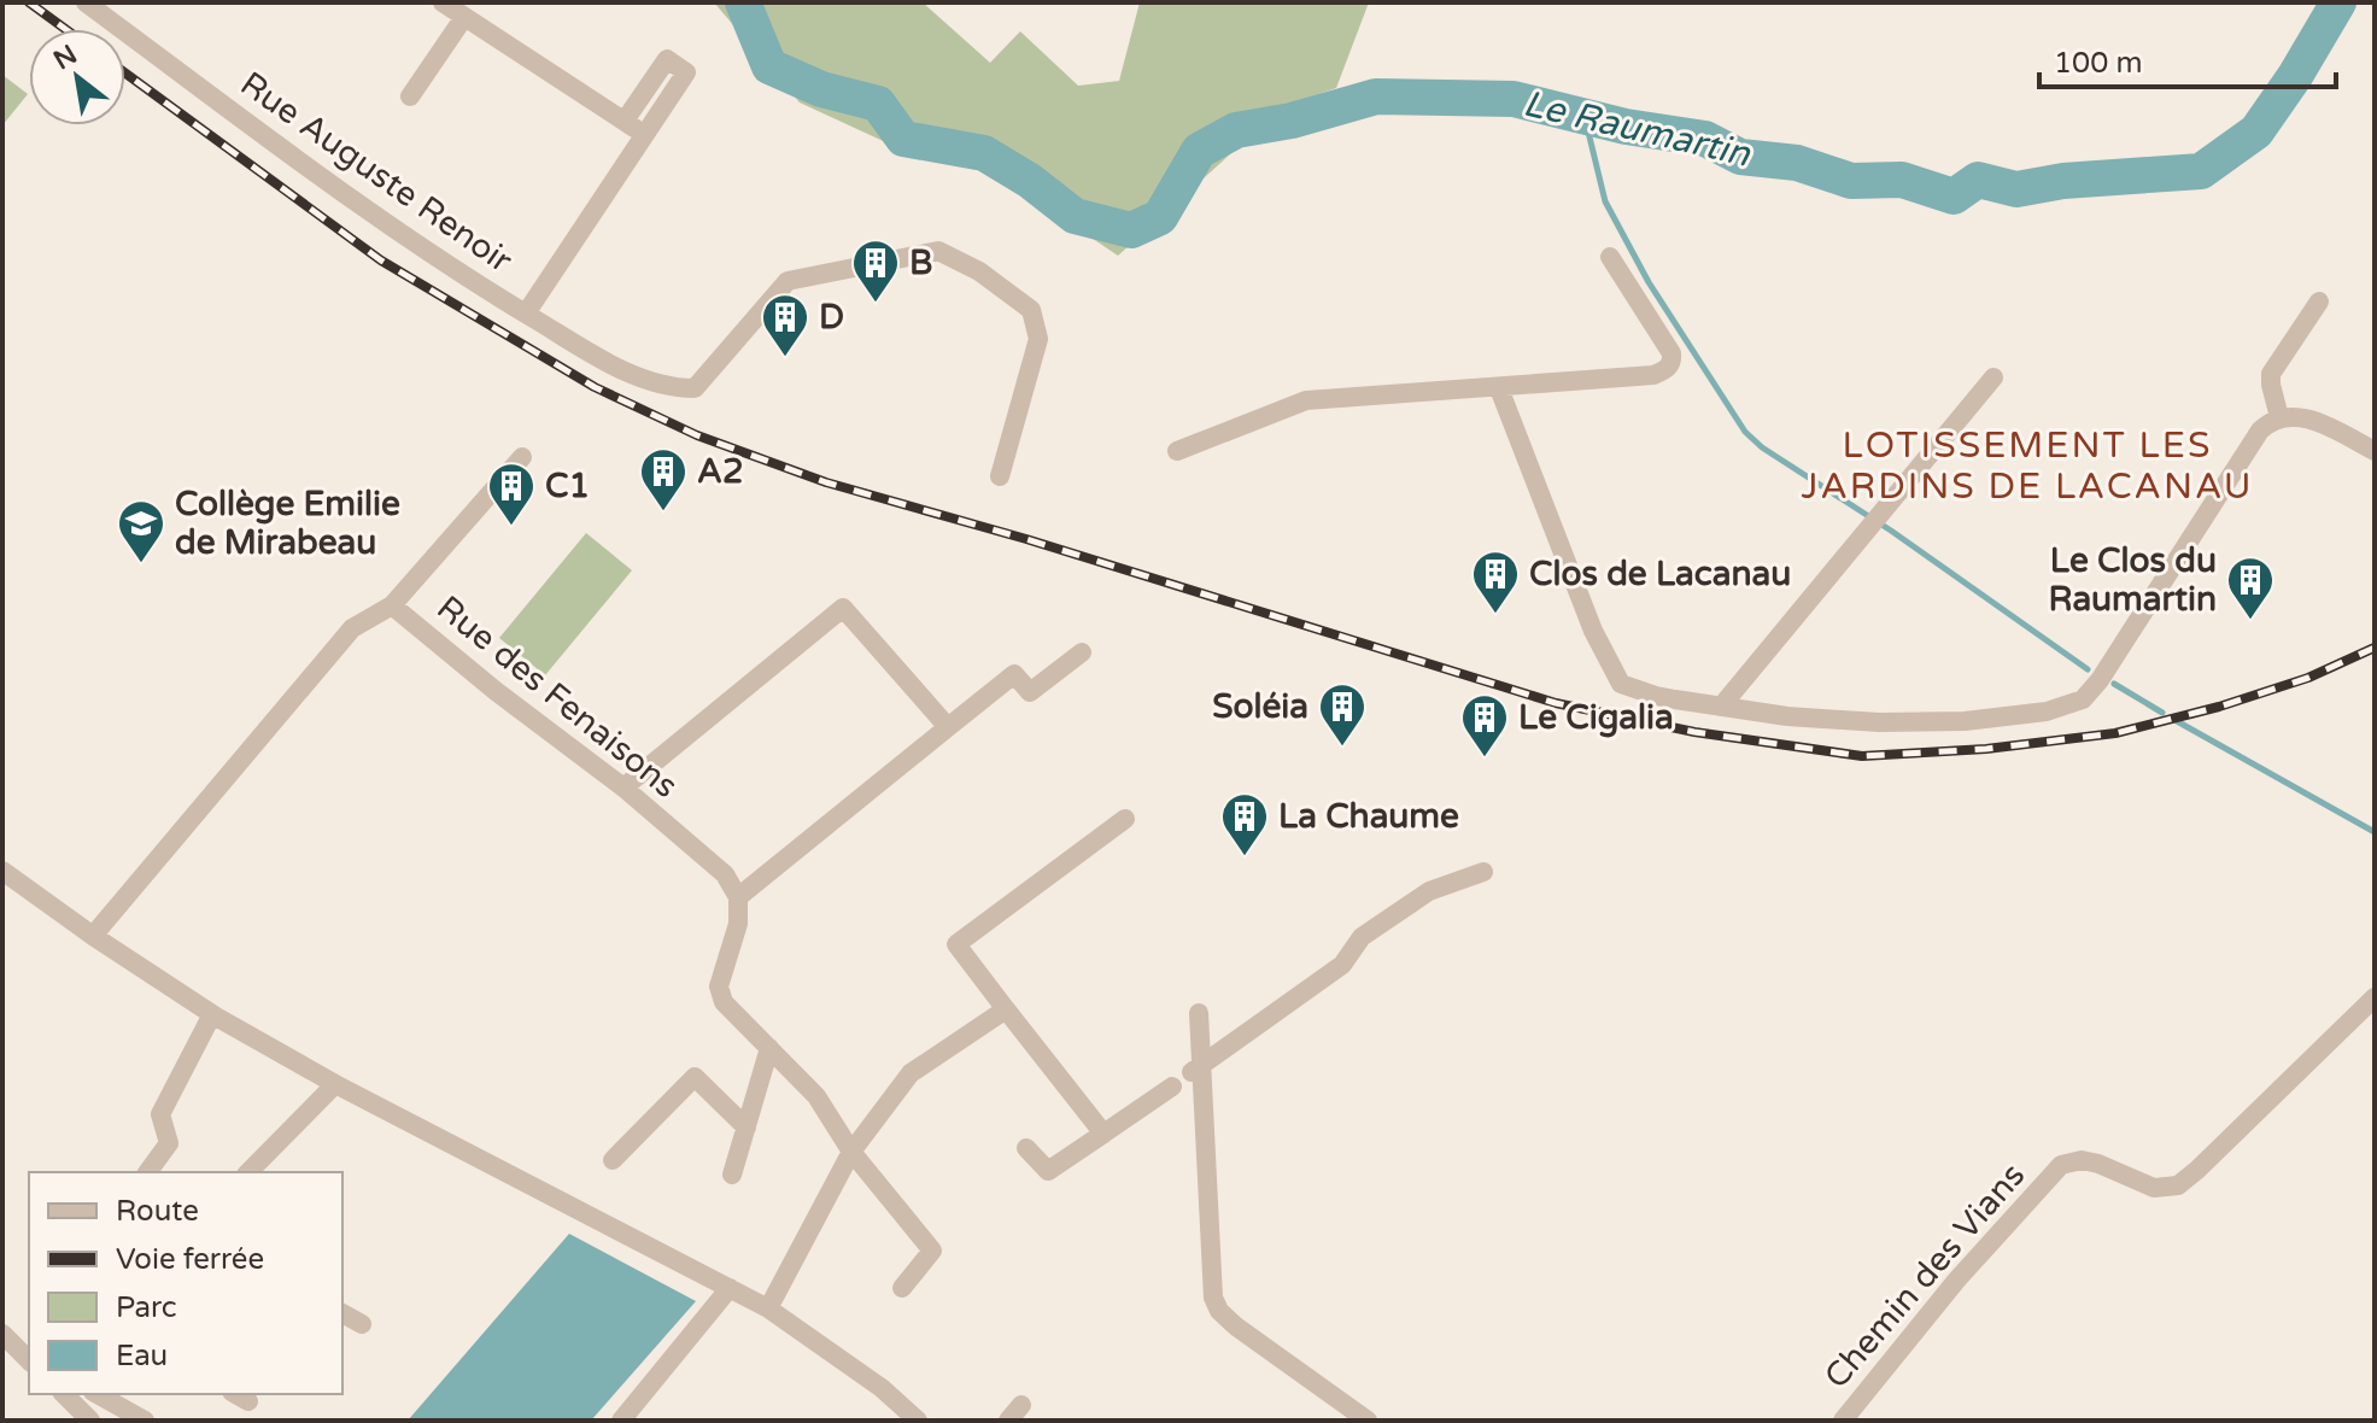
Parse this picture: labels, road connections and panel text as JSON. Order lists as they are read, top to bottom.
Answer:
{
  "streets": {
    "street": ["Rue Auguste Renoir", "Rue des Fenaisons", "Chemin des Vians"]
  },
  "districts": ["LOTISSEMENT LES JARDINS DE LACANAU"],
  "water": ["Le Raumartin"],
  "places": {
    "building": [
      "B",
      "D",
      "A2",
      "C1",
      "Clos de Lacanau",
      "Le Clos du Raumartin",
      "Soléia",
      "Le Cigalia",
      "La Chaume"
    ],
    "school or university": ["Collège Emilie de Mirabeau"]
  },
  "legend": [
    "Route",
    "Voie ferrée",
    "Parc",
    "Eau"
  ],
  "scale_bar": "100 m",
  "north": "top left"
}
